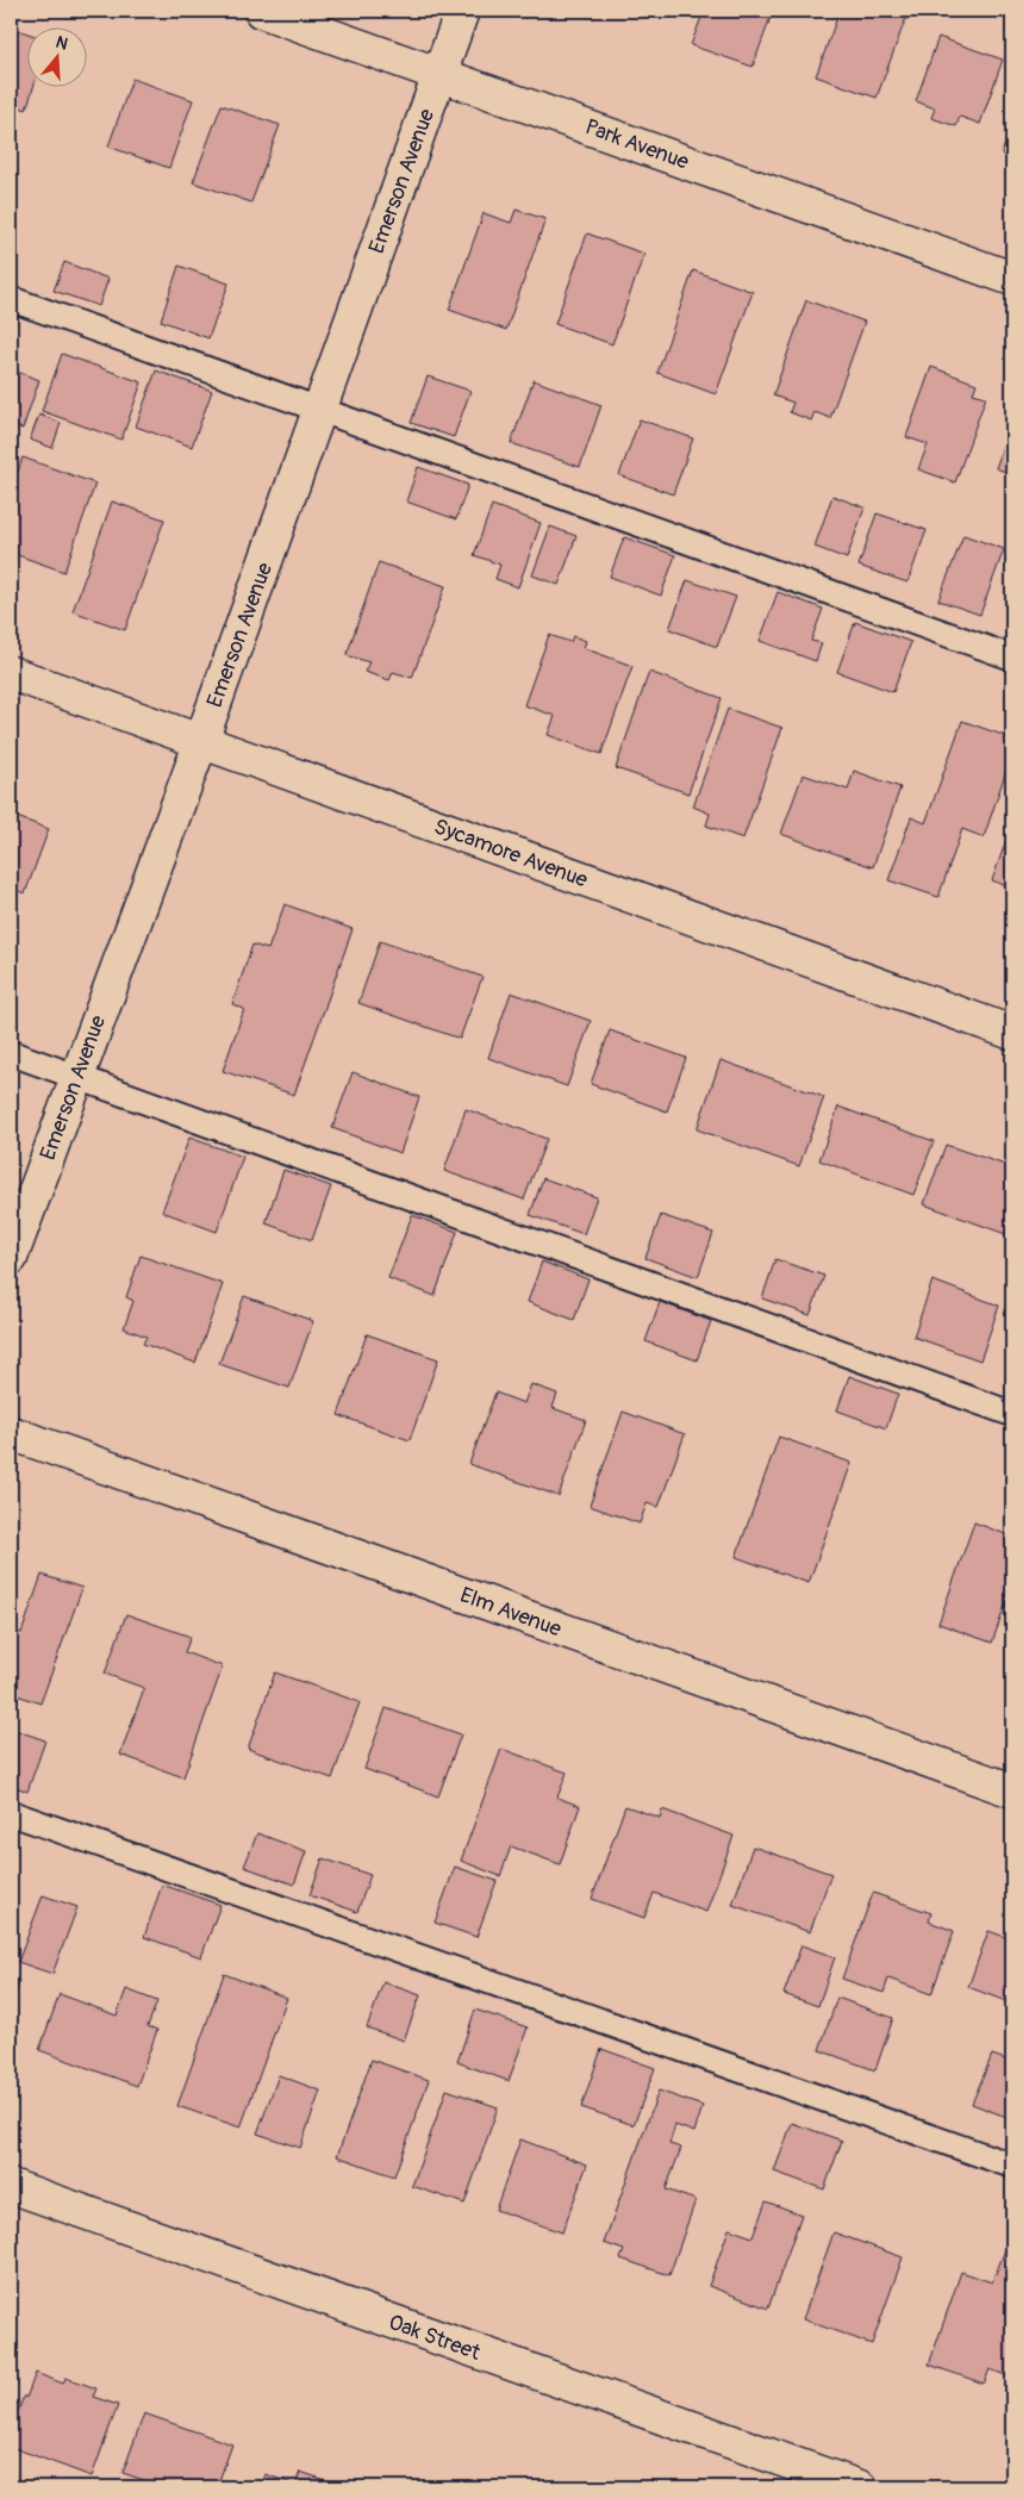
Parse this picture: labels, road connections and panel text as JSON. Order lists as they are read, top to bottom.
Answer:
{
  "streets": {
    "street": [
      "Park Avenue",
      "Emerson Avenue",
      "Sycamore Avenue",
      "Elm Avenue",
      "Oak Street"
    ]
  },
  "crossings": [
    ["Park Avenue", "Emerson Avenue"],
    ["Emerson Avenue", "Sycamore Avenue"]
  ],
  "north": "top"
}
